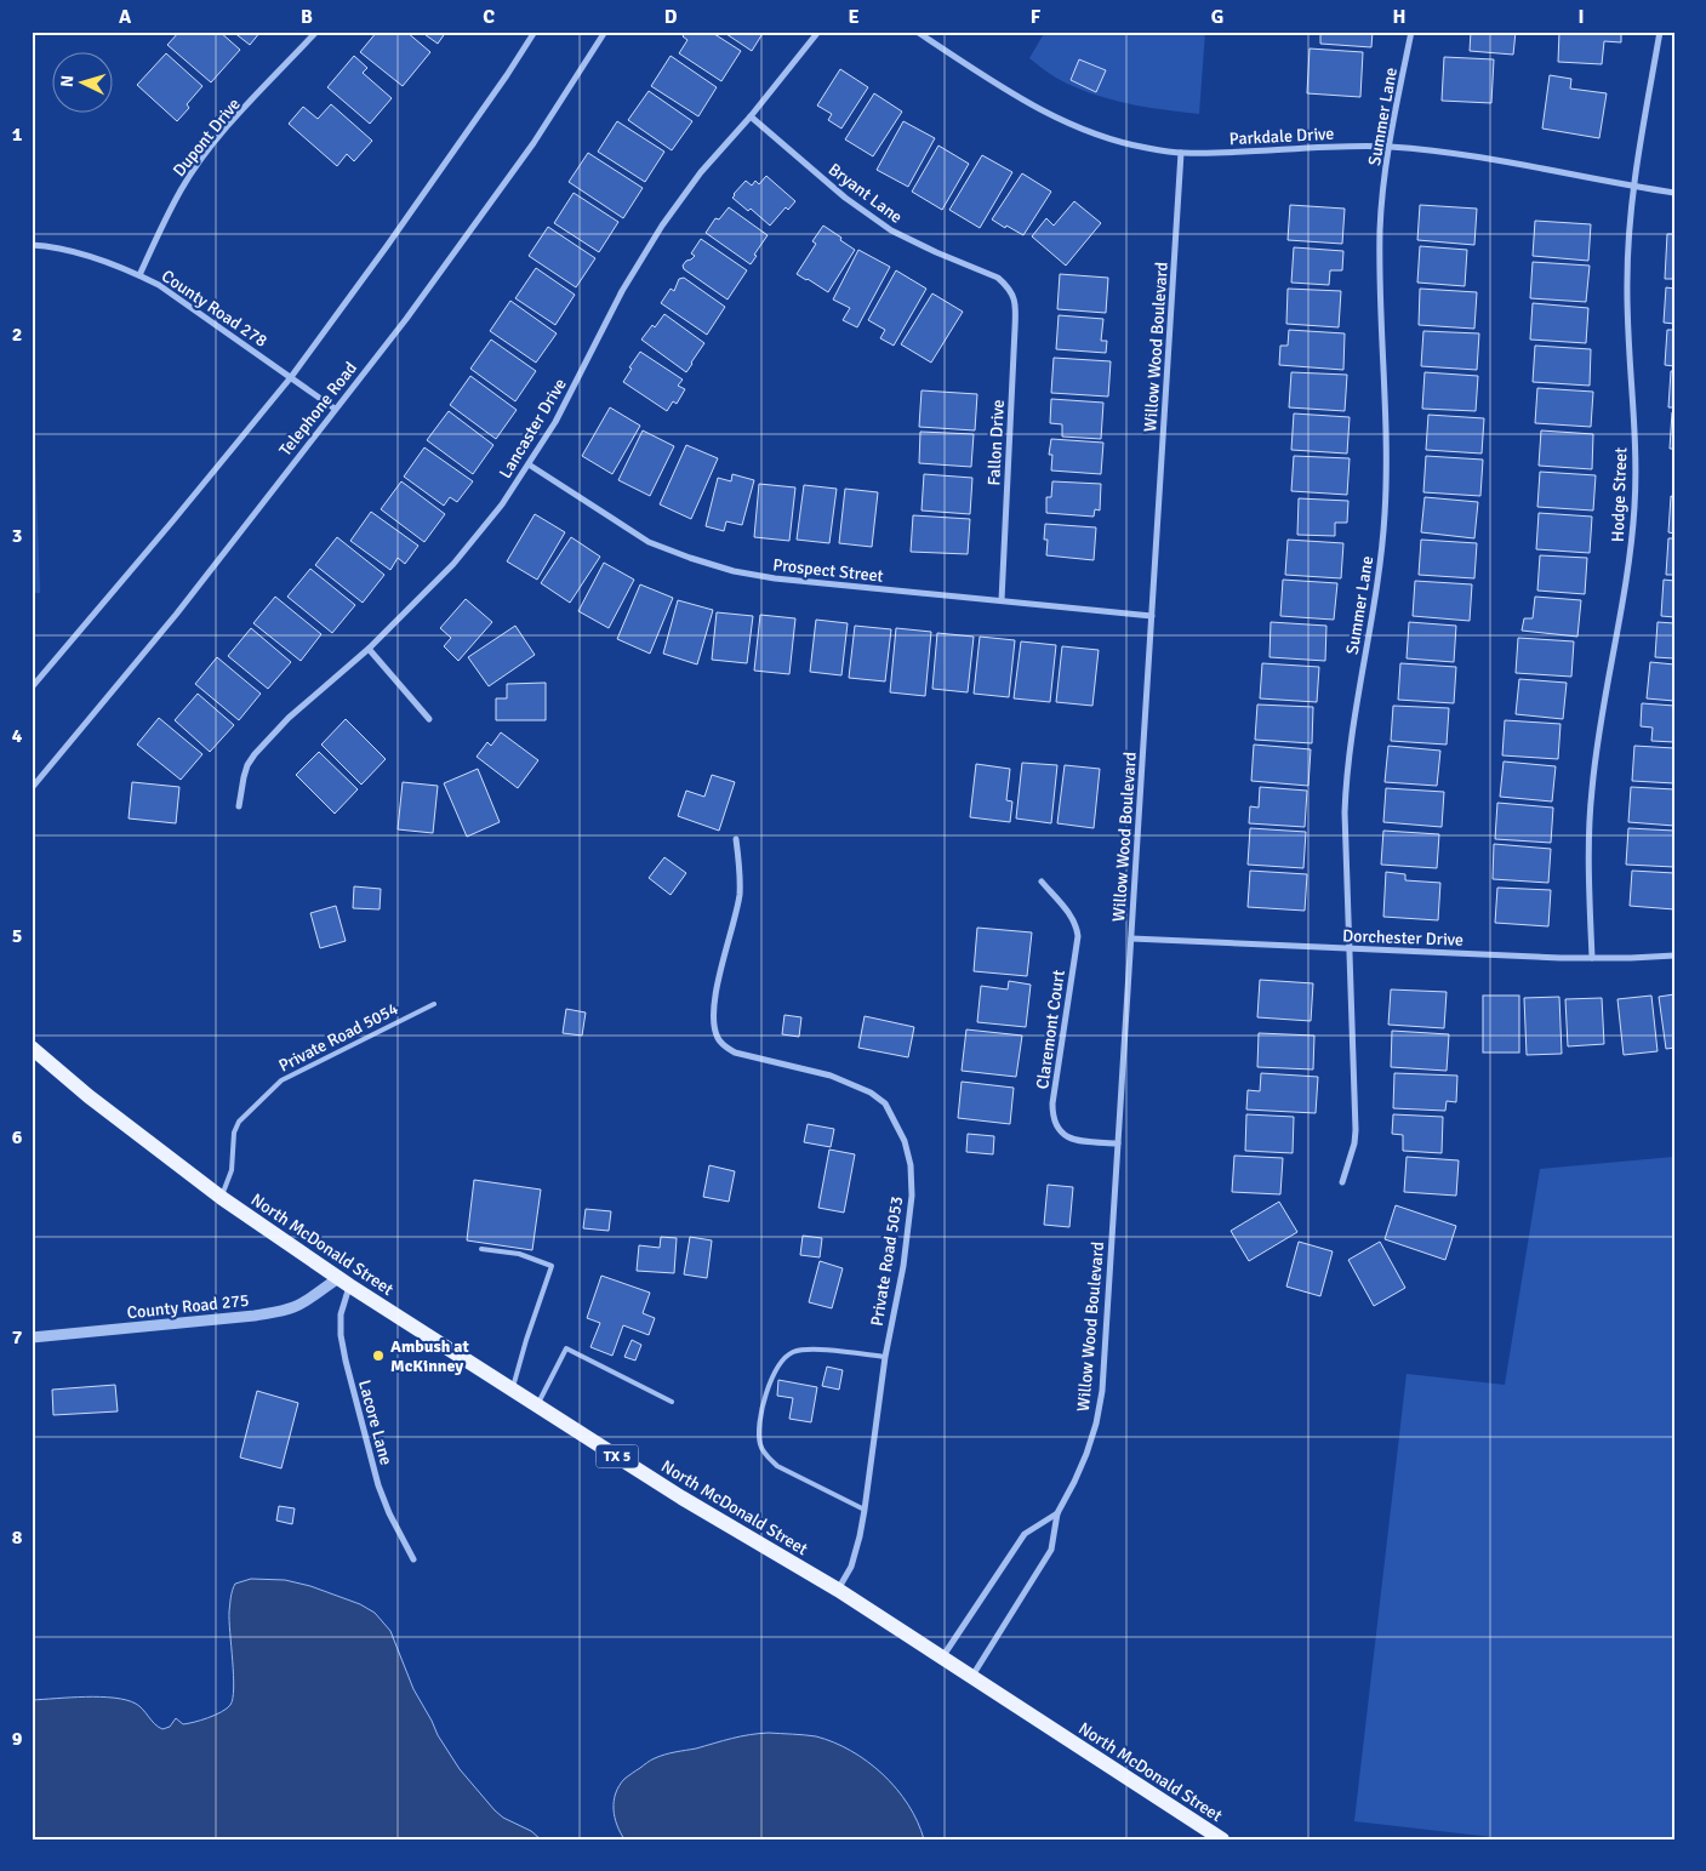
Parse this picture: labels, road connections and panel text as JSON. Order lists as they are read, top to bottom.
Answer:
{
  "streets": {
    "main road": ["North McDonald Street", "TX 5"],
    "street": [
      "Summer Lane",
      "Parkdale Drive",
      "Dupont Drive",
      "Bryant Lane",
      "County Road 278",
      "Willow Wood Boulevard",
      "Telephone Road",
      "Lancaster Drive",
      "Fallon Drive",
      "Hodge Street",
      "Prospect Street",
      "Dorchester Drive",
      "Claremont Court",
      "Private Road 5053",
      "County Road 275",
      "Lacore Lane"
    ],
    "lane": ["Private Road 5054"]
  },
  "crossings": [
    ["Summer Lane", "Parkdale Drive"],
    ["Summer Lane", "Dorchester Drive"],
    ["Parkdale Drive", "Willow Wood Boulevard"],
    ["Parkdale Drive", "Hodge Street"],
    ["Dupont Drive", "County Road 278"],
    ["Bryant Lane", "Lancaster Drive"],
    ["Bryant Lane", "Fallon Drive"],
    ["County Road 278", "Telephone Road"],
    ["Willow Wood Boulevard", "Prospect Street"],
    ["Willow Wood Boulevard", "Dorchester Drive"],
    ["Willow Wood Boulevard", "Claremont Court"],
    ["Willow Wood Boulevard", "North McDonald Street"],
    ["Lancaster Drive", "Prospect Street"],
    ["Fallon Drive", "Prospect Street"],
    ["Hodge Street", "Dorchester Drive"],
    ["Private Road 5054", "North McDonald Street"],
    ["North McDonald Street", "Private Road 5053"],
    ["North McDonald Street", "County Road 275"],
    ["North McDonald Street", "Lacore Lane"],
    ["County Road 275", "Lacore Lane"]
  ],
  "places": ["Ambush at McKinney"],
  "north": "left",
  "grid": {
    "columns": [
      "A",
      "B",
      "C",
      "D",
      "E",
      "F",
      "G",
      "H",
      "I"
    ],
    "rows": [
      "1",
      "2",
      "3",
      "4",
      "5",
      "6",
      "7",
      "8",
      "9"
    ]
  }
}
